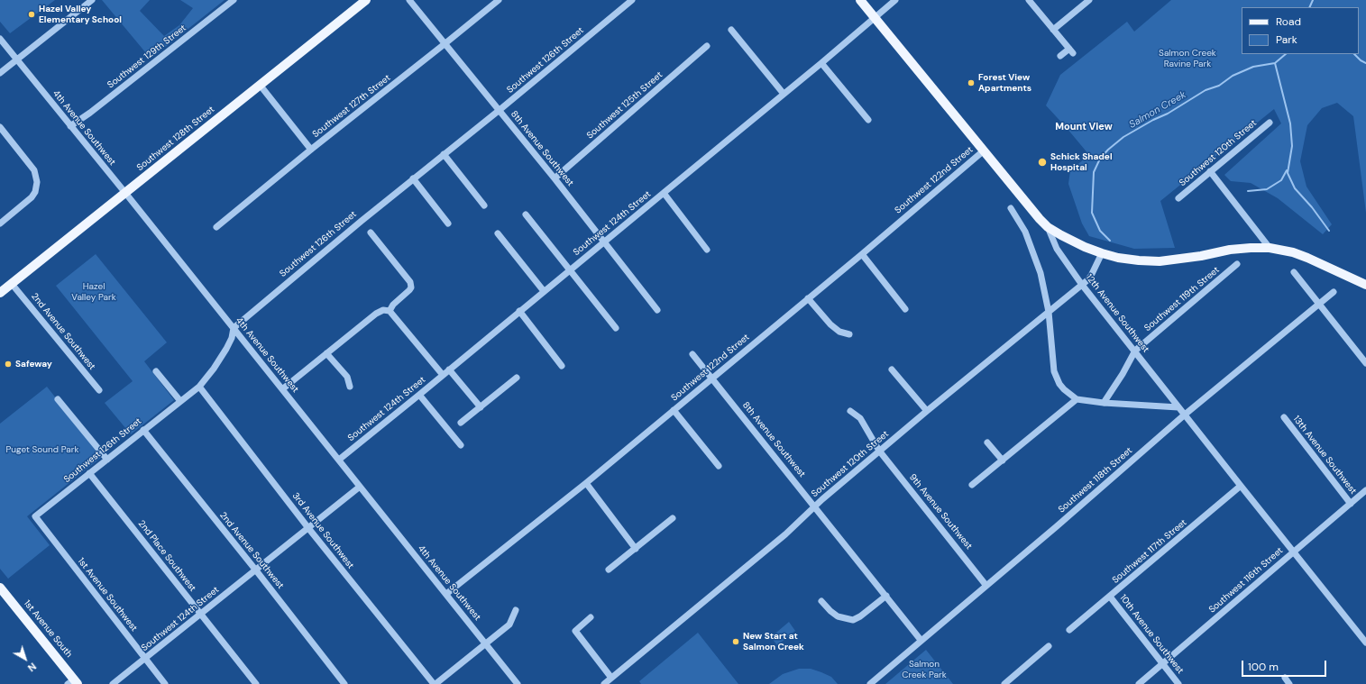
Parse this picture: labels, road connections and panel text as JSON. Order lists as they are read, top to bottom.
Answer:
{
  "streets": {
    "main road": ["Southwest 128th Street", "1st Avenue South"],
    "street": [
      "Southwest 129th Street",
      "Southwest 126th Street",
      "Southwest 125th Street",
      "Southwest 127th Street",
      "4th Avenue Southwest",
      "8th Avenue Southwest",
      "Southwest 120th Street",
      "Southwest 122nd Street",
      "Southwest 124th Street",
      "Southwest 119th Street",
      "12th Avenue Southwest",
      "2nd Avenue Southwest",
      "13th Avenue Southwest",
      "Southwest 118th Street",
      "9th Avenue Southwest",
      "3rd Avenue Southwest",
      "Southwest 117th Street",
      "2nd Place Southwest",
      "Southwest 116th Street",
      "1st Avenue Southwest",
      "10th Avenue Southwest"
    ]
  },
  "crossings": [
    ["Southwest 129th Street", "4th Avenue Southwest"],
    ["Southwest 126th Street", "4th Avenue Southwest"],
    ["Southwest 126th Street", "8th Avenue Southwest"],
    ["Southwest 126th Street", "2nd Avenue Southwest"],
    ["Southwest 126th Street", "3rd Avenue Southwest"],
    ["Southwest 126th Street", "2nd Place Southwest"],
    ["Southwest 126th Street", "1st Avenue Southwest"],
    ["Southwest 125th Street", "8th Avenue Southwest"],
    ["Southwest 127th Street", "8th Avenue Southwest"],
    ["4th Avenue Southwest", "Southwest 128th Street"],
    ["4th Avenue Southwest", "Southwest 122nd Street"],
    ["4th Avenue Southwest", "Southwest 124th Street"],
    ["Southwest 128th Street", "2nd Avenue Southwest"],
    ["8th Avenue Southwest", "Southwest 120th Street"],
    ["8th Avenue Southwest", "Southwest 122nd Street"],
    ["8th Avenue Southwest", "Southwest 124th Street"],
    ["8th Avenue Southwest", "Southwest 118th Street"],
    ["Southwest 120th Street", "12th Avenue Southwest"],
    ["Southwest 120th Street", "9th Avenue Southwest"],
    ["Southwest 124th Street", "2nd Avenue Southwest"],
    ["Southwest 124th Street", "3rd Avenue Southwest"],
    ["Southwest 124th Street", "2nd Place Southwest"],
    ["Southwest 124th Street", "1st Avenue Southwest"],
    ["Southwest 119th Street", "12th Avenue Southwest"],
    ["12th Avenue Southwest", "Southwest 118th Street"],
    ["12th Avenue Southwest", "Southwest 117th Street"],
    ["12th Avenue Southwest", "Southwest 116th Street"],
    ["13th Avenue Southwest", "Southwest 116th Street"],
    ["Southwest 118th Street", "9th Avenue Southwest"],
    ["Southwest 117th Street", "10th Avenue Southwest"],
    ["Southwest 116th Street", "10th Avenue Southwest"]
  ],
  "districts": ["Mount View"],
  "water": ["Salmon Creek"],
  "parks": [
    "Salmon Creek Ravine Park",
    "Hazel Valley Park",
    "Puget Sound Park",
    "Salmon Creek Park"
  ],
  "places": [
    "Hazel Valley Elementary School",
    "Forest View Apartments",
    "Schick Shadel Hospital",
    "Safeway",
    "New Start at Salmon Creek"
  ],
  "legend": ["Road", "Park"],
  "scale_bar": "100 m",
  "north": "bottom right"
}
